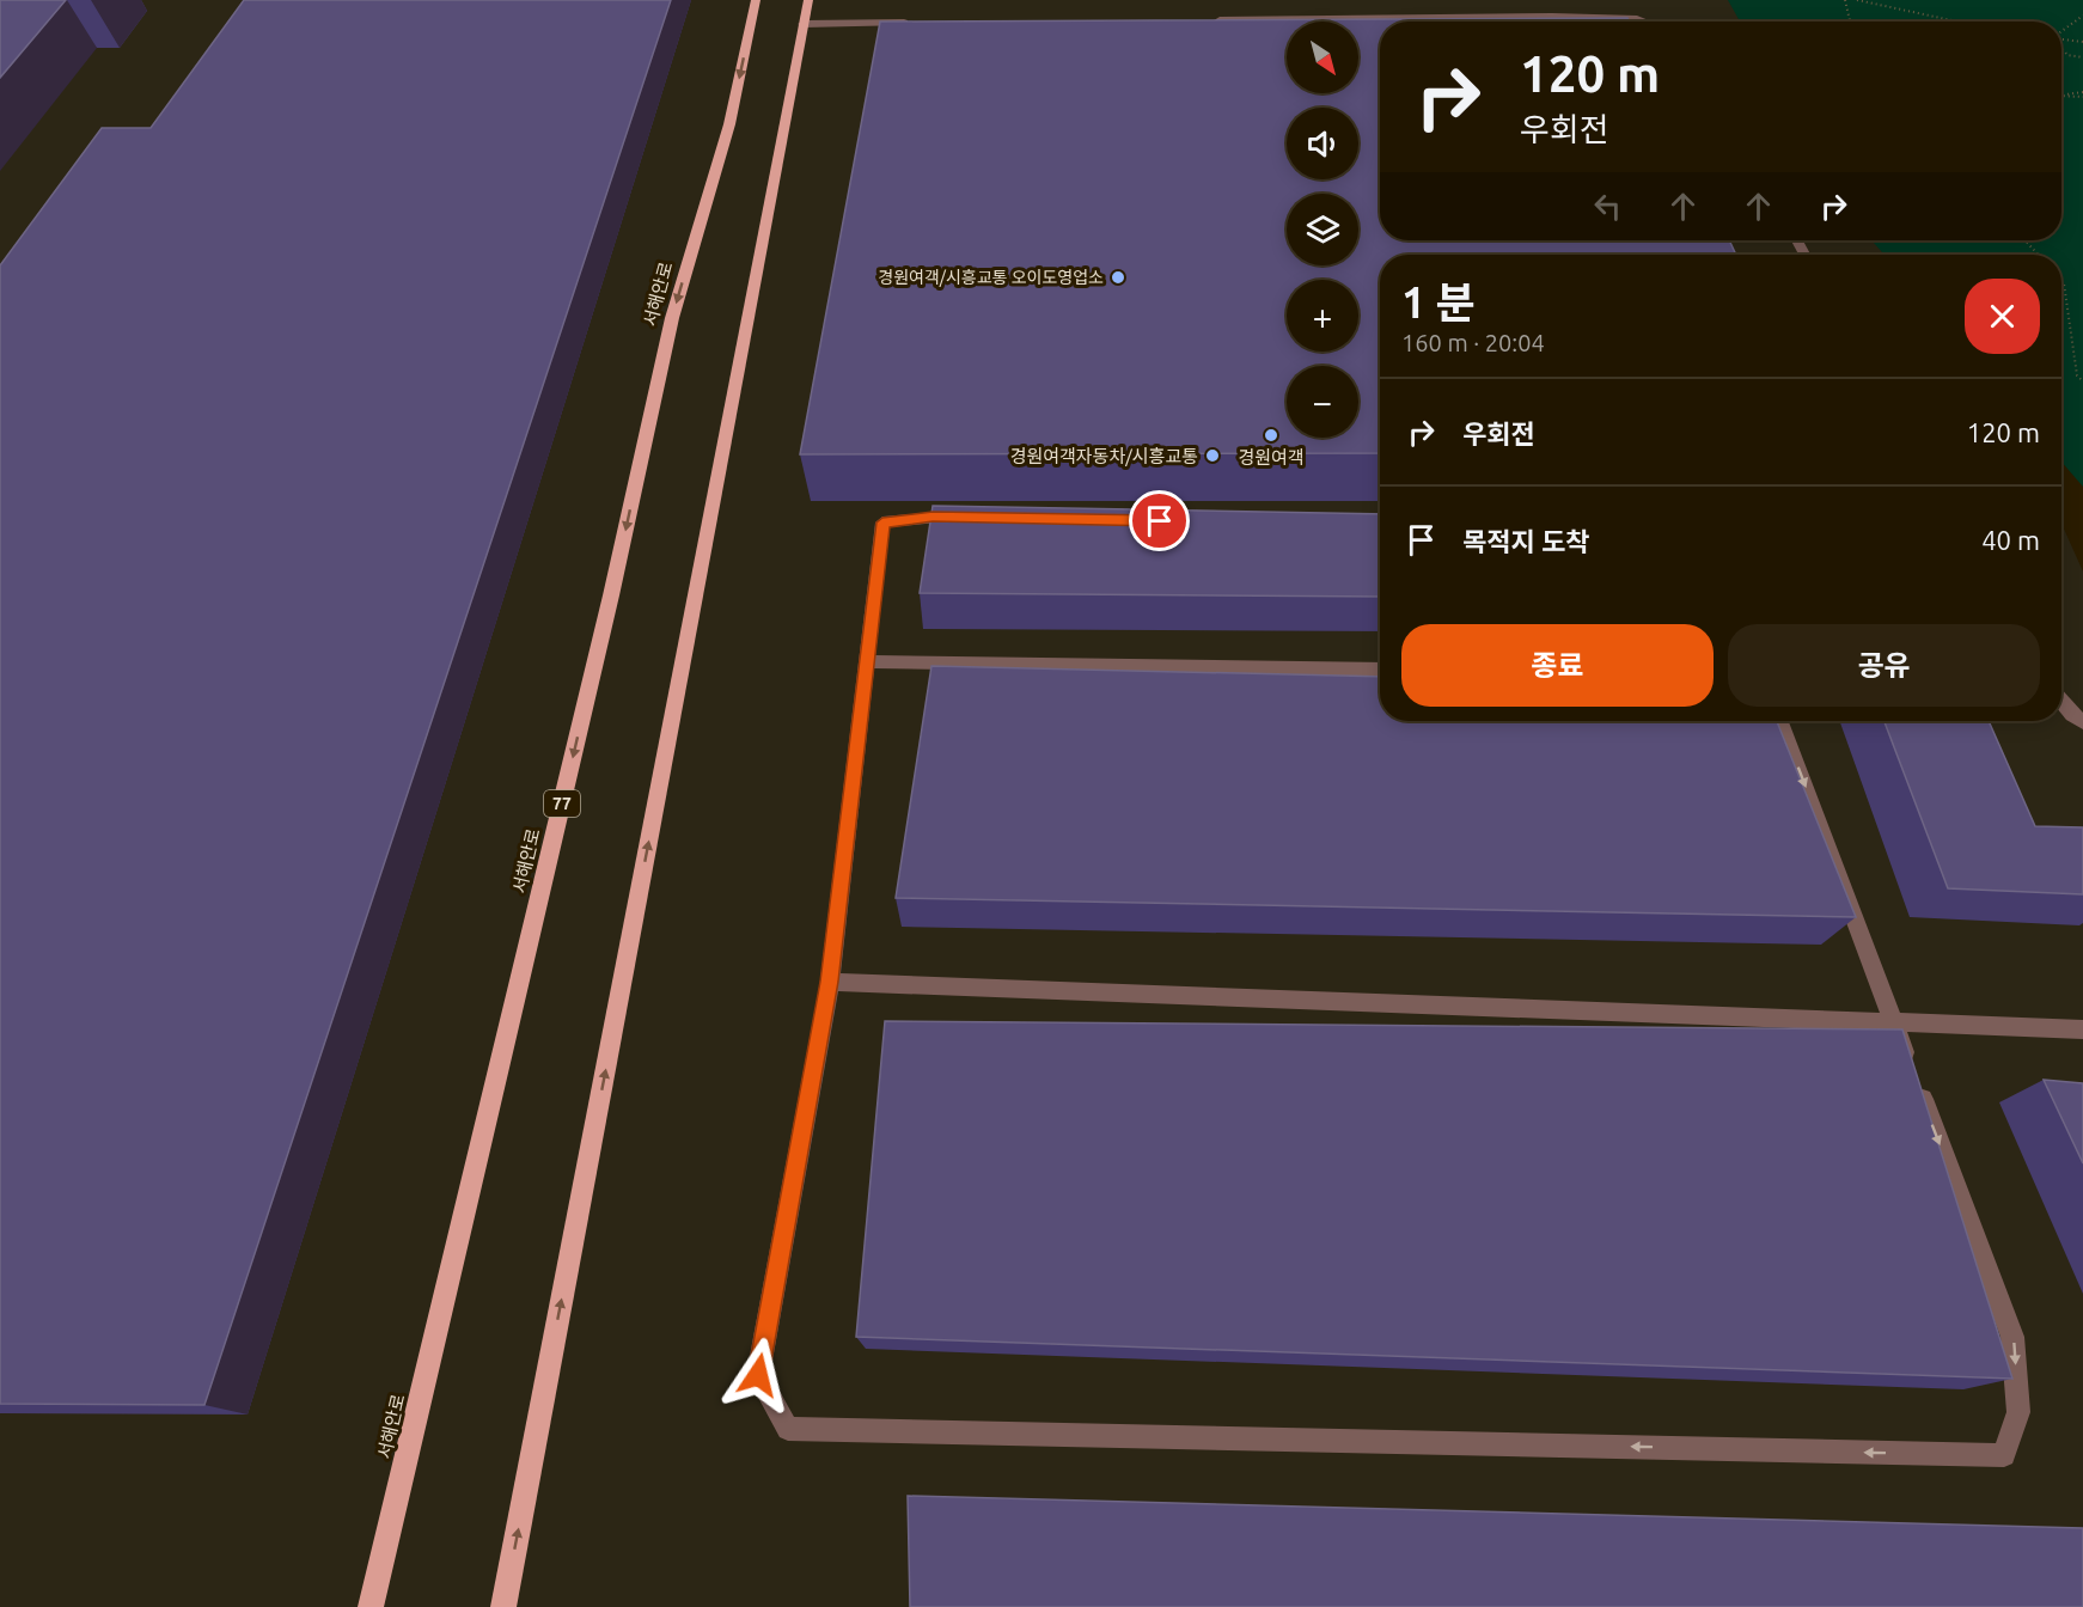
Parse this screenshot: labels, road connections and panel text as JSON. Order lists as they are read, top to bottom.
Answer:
{
  "streets": {
    "main road": ["서해안로", "77"]
  },
  "places": ["경원여객/시흥교통 오이도영업소", "경원여객", "경원여객자동차/시흥교통"],
  "north": "bottom right",
  "page": {
    "map_buttons": ["+", "−"],
    "turn": ["120 m", "우회전"],
    "heading": ["1 분", "160 m · 20:04"],
    "list": [
      {
        "name": "우회전",
        "value": "120 m"
      },
      {
        "name": "목적지 도착",
        "value": "40 m"
      }
    ],
    "buttons": ["종료", "공유"]
  }
}
